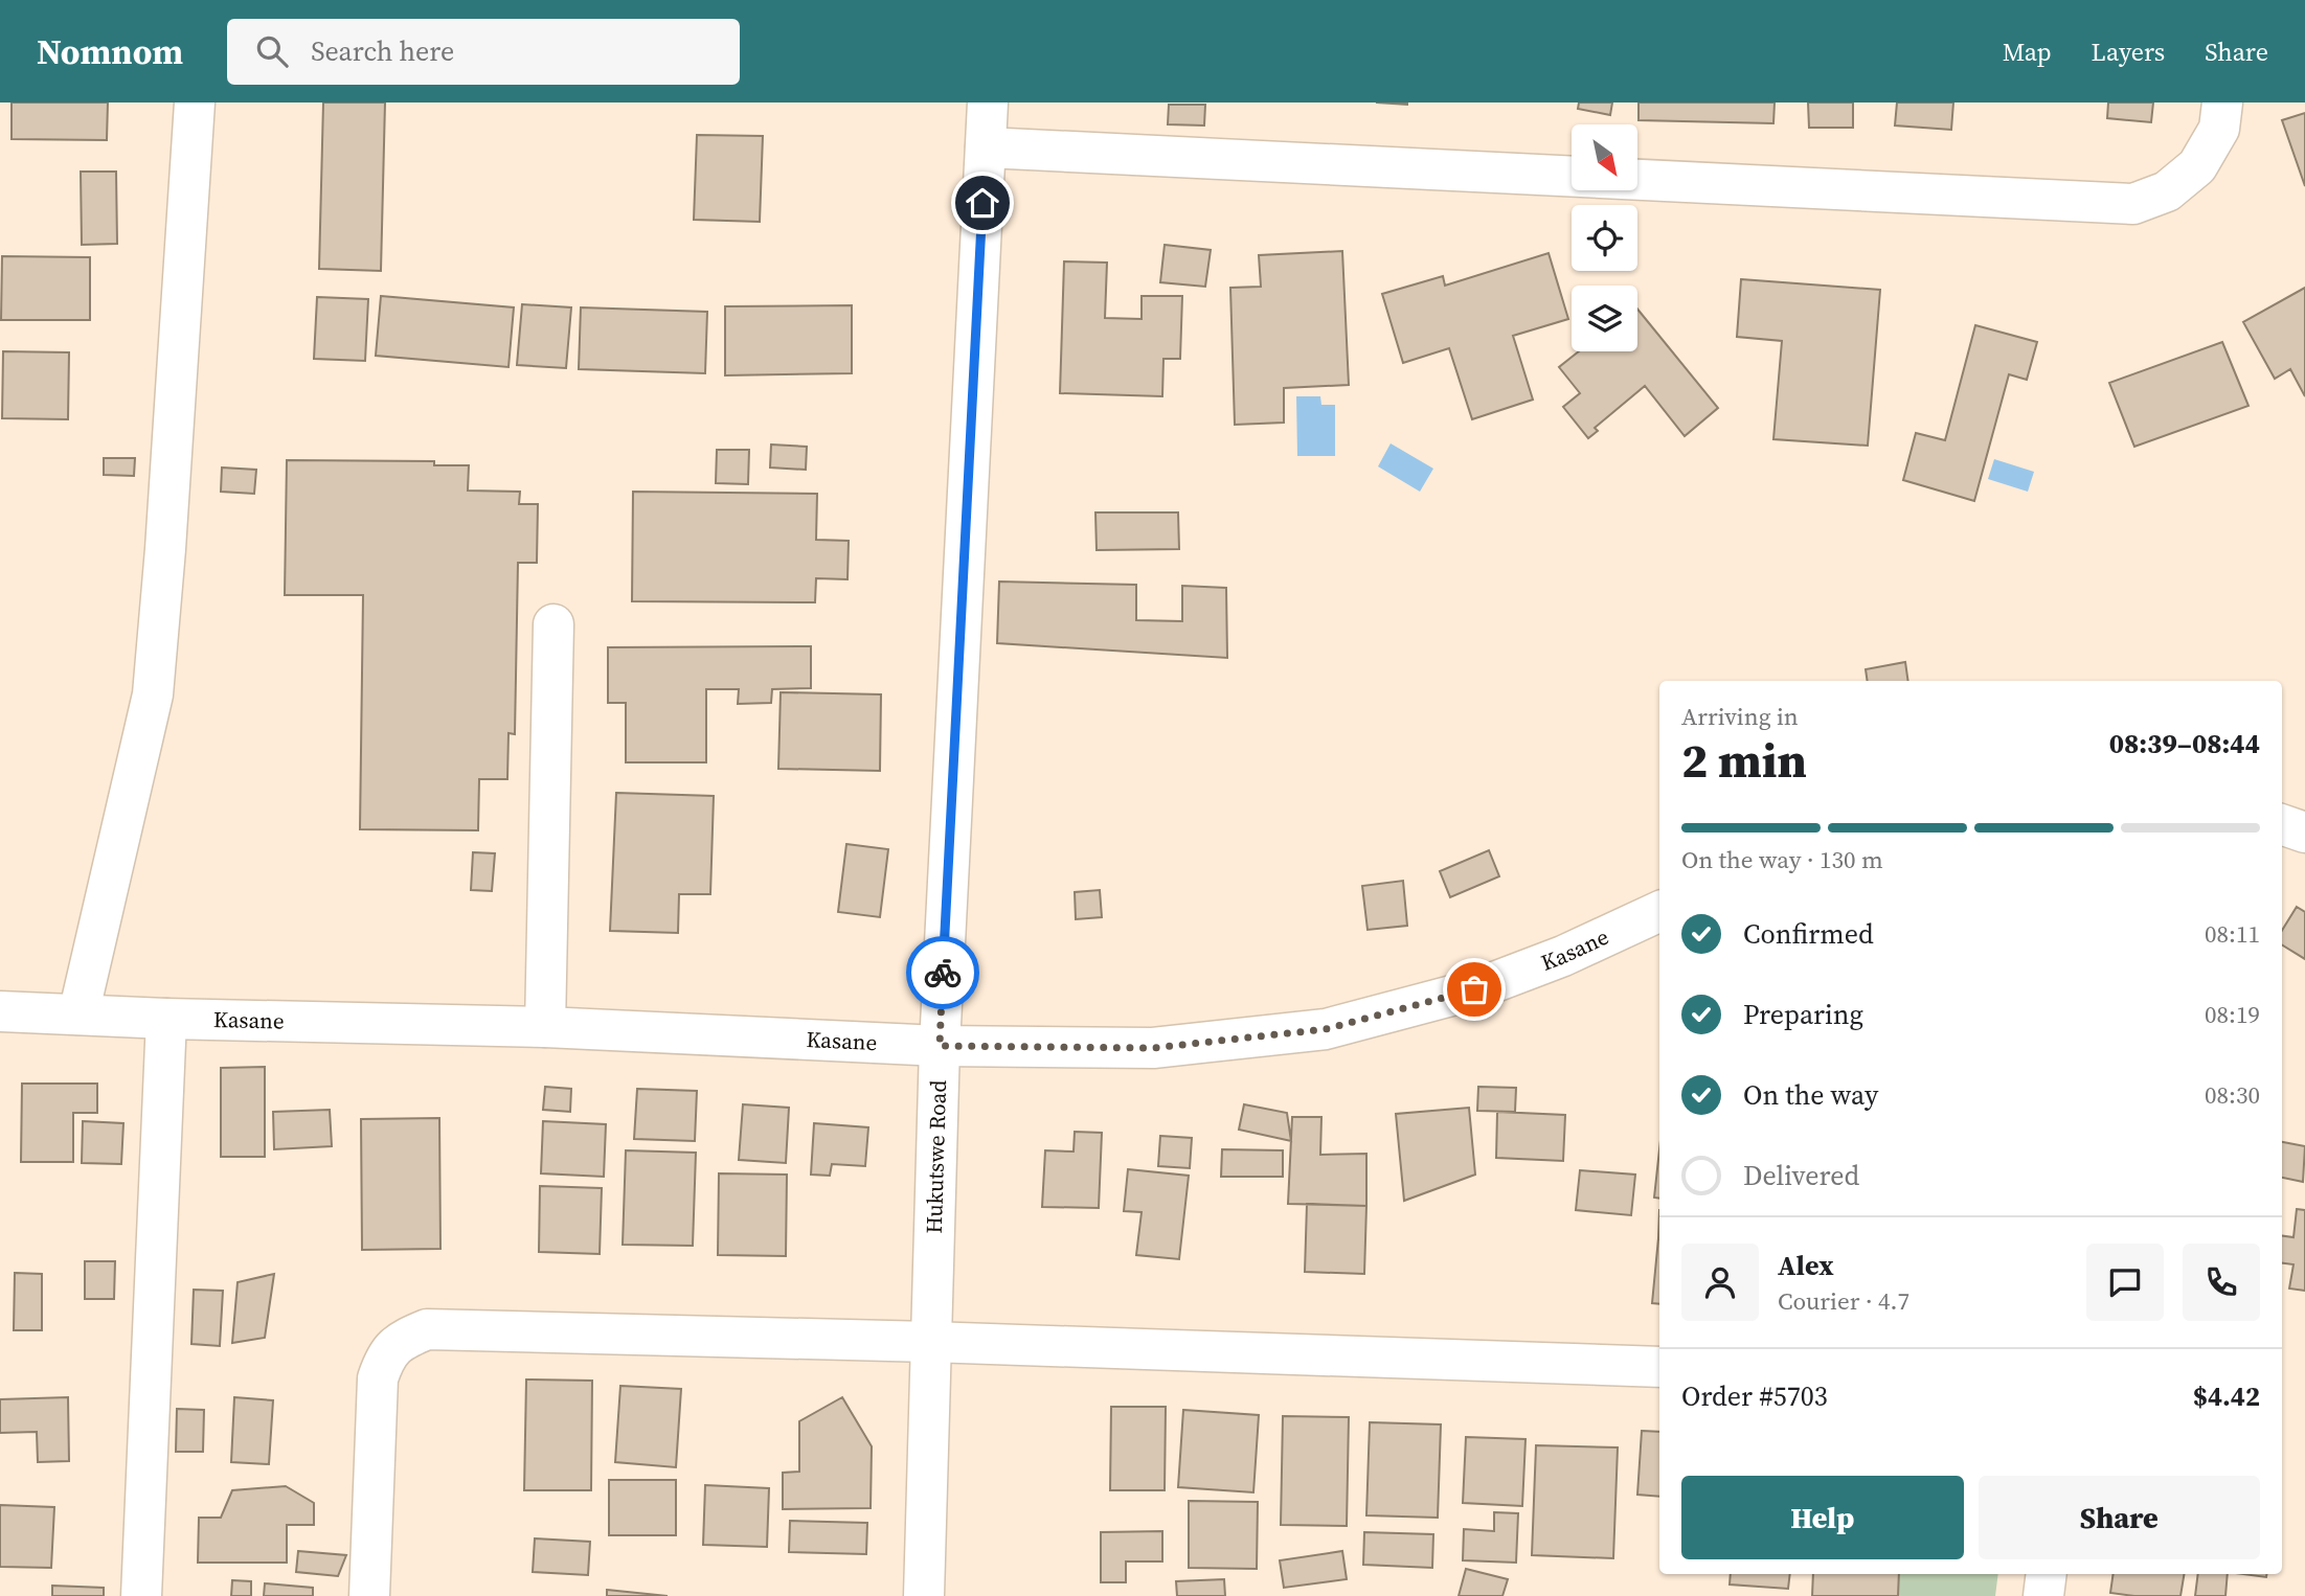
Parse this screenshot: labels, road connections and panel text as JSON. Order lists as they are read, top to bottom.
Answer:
{
  "streets": {
    "street": ["Kasane", "Hukutswe Road"]
  },
  "crossings": [
    ["Kasane", "Hukutswe Road"]
  ],
  "north": "bottom right",
  "page": {
    "header": "Nomnom",
    "search": "Search here",
    "nav": ["Map", "Layers", "Share"],
    "heading": ["2 min", "Arriving in", "08:39–08:44"],
    "panel": [
      "Alex",
      "Courier · 4.7",
      "Order #5703",
      "$4.42"
    ],
    "bar": "On the way · 130 m",
    "list": [
      ["Confirmed", "08:11"],
      ["Preparing", "08:19"],
      ["On the way", "08:30"],
      "Delivered"
    ],
    "buttons": ["Help", "Share"]
  }
}
